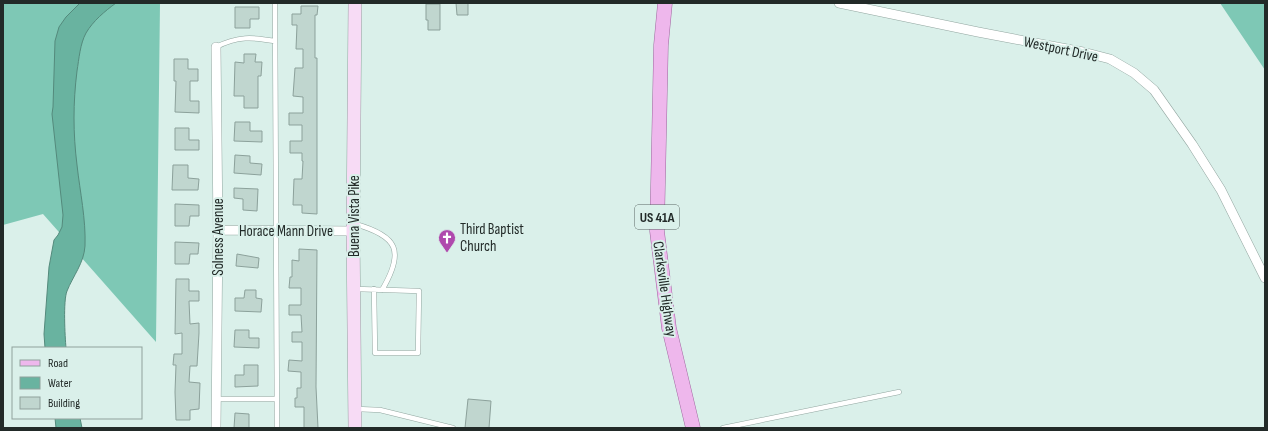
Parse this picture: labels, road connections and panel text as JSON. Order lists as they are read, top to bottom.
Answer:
{
  "streets": {
    "main road": ["Buena Vista Pike", "US 41A", "Clarksville Highway"],
    "street": ["Westport Drive", "Horace Mann Drive", "Solness Avenue"]
  },
  "crossings": [
    ["Buena Vista Pike", "Horace Mann Drive"],
    ["Horace Mann Drive", "Solness Avenue"]
  ],
  "places": {
    "church": ["Third Baptist Church"]
  },
  "legend": ["Road", "Water", "Building"]
}
